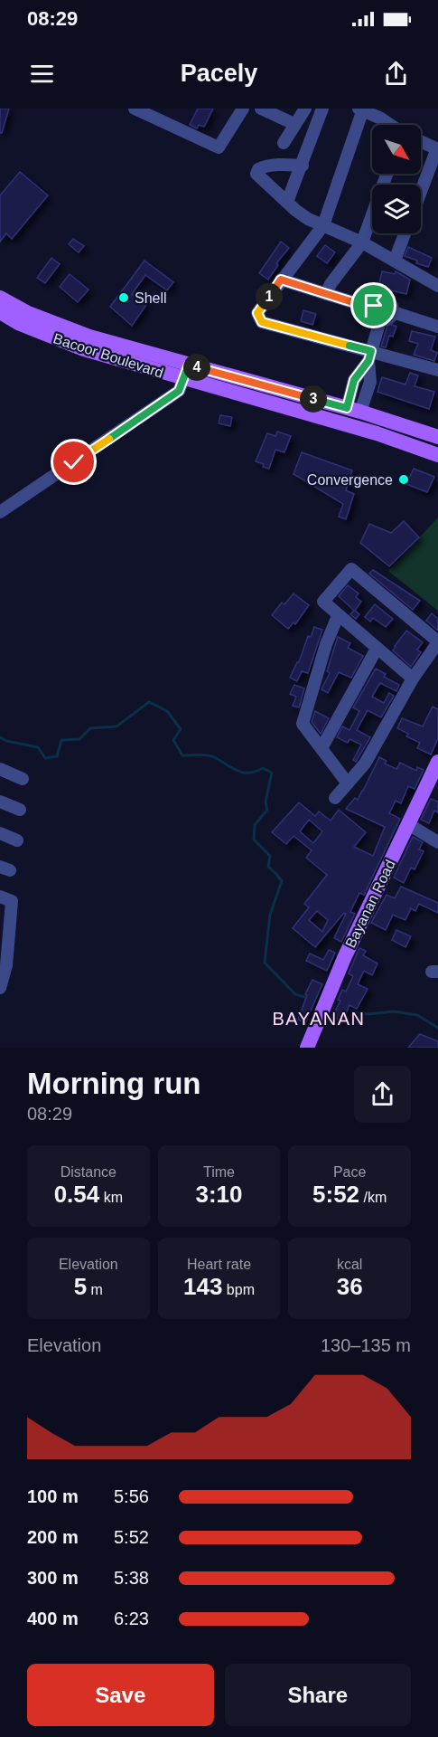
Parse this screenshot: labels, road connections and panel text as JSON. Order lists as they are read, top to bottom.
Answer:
{
  "streets": {
    "main road": ["Bacoor Boulevard", "Bayanan Road"]
  },
  "districts": ["BAYANAN"],
  "places": ["Shell", "Convergence"],
  "north": "bottom right",
  "page": {
    "status": "08:29",
    "header": "Pacely",
    "pins": ["1", "4", "3"],
    "heading": ["Morning run", "08:29"],
    "stats": [
      ["Distance", "0.54 km"],
      ["Time", "3:10"],
      ["Pace", "5:52 /km"],
      ["Elevation", "5 m"],
      ["Heart rate", "143 bpm"],
      ["kcal", "36"]
    ],
    "chart": ["Elevation", "130–135 m"],
    "list": [
      {
        "name": "100 m",
        "note": "5:56"
      },
      {
        "name": "200 m",
        "note": "5:52"
      },
      {
        "name": "300 m",
        "note": "5:38"
      },
      {
        "name": "400 m",
        "note": "6:23"
      }
    ],
    "buttons": ["Save", "Share"]
  }
}
